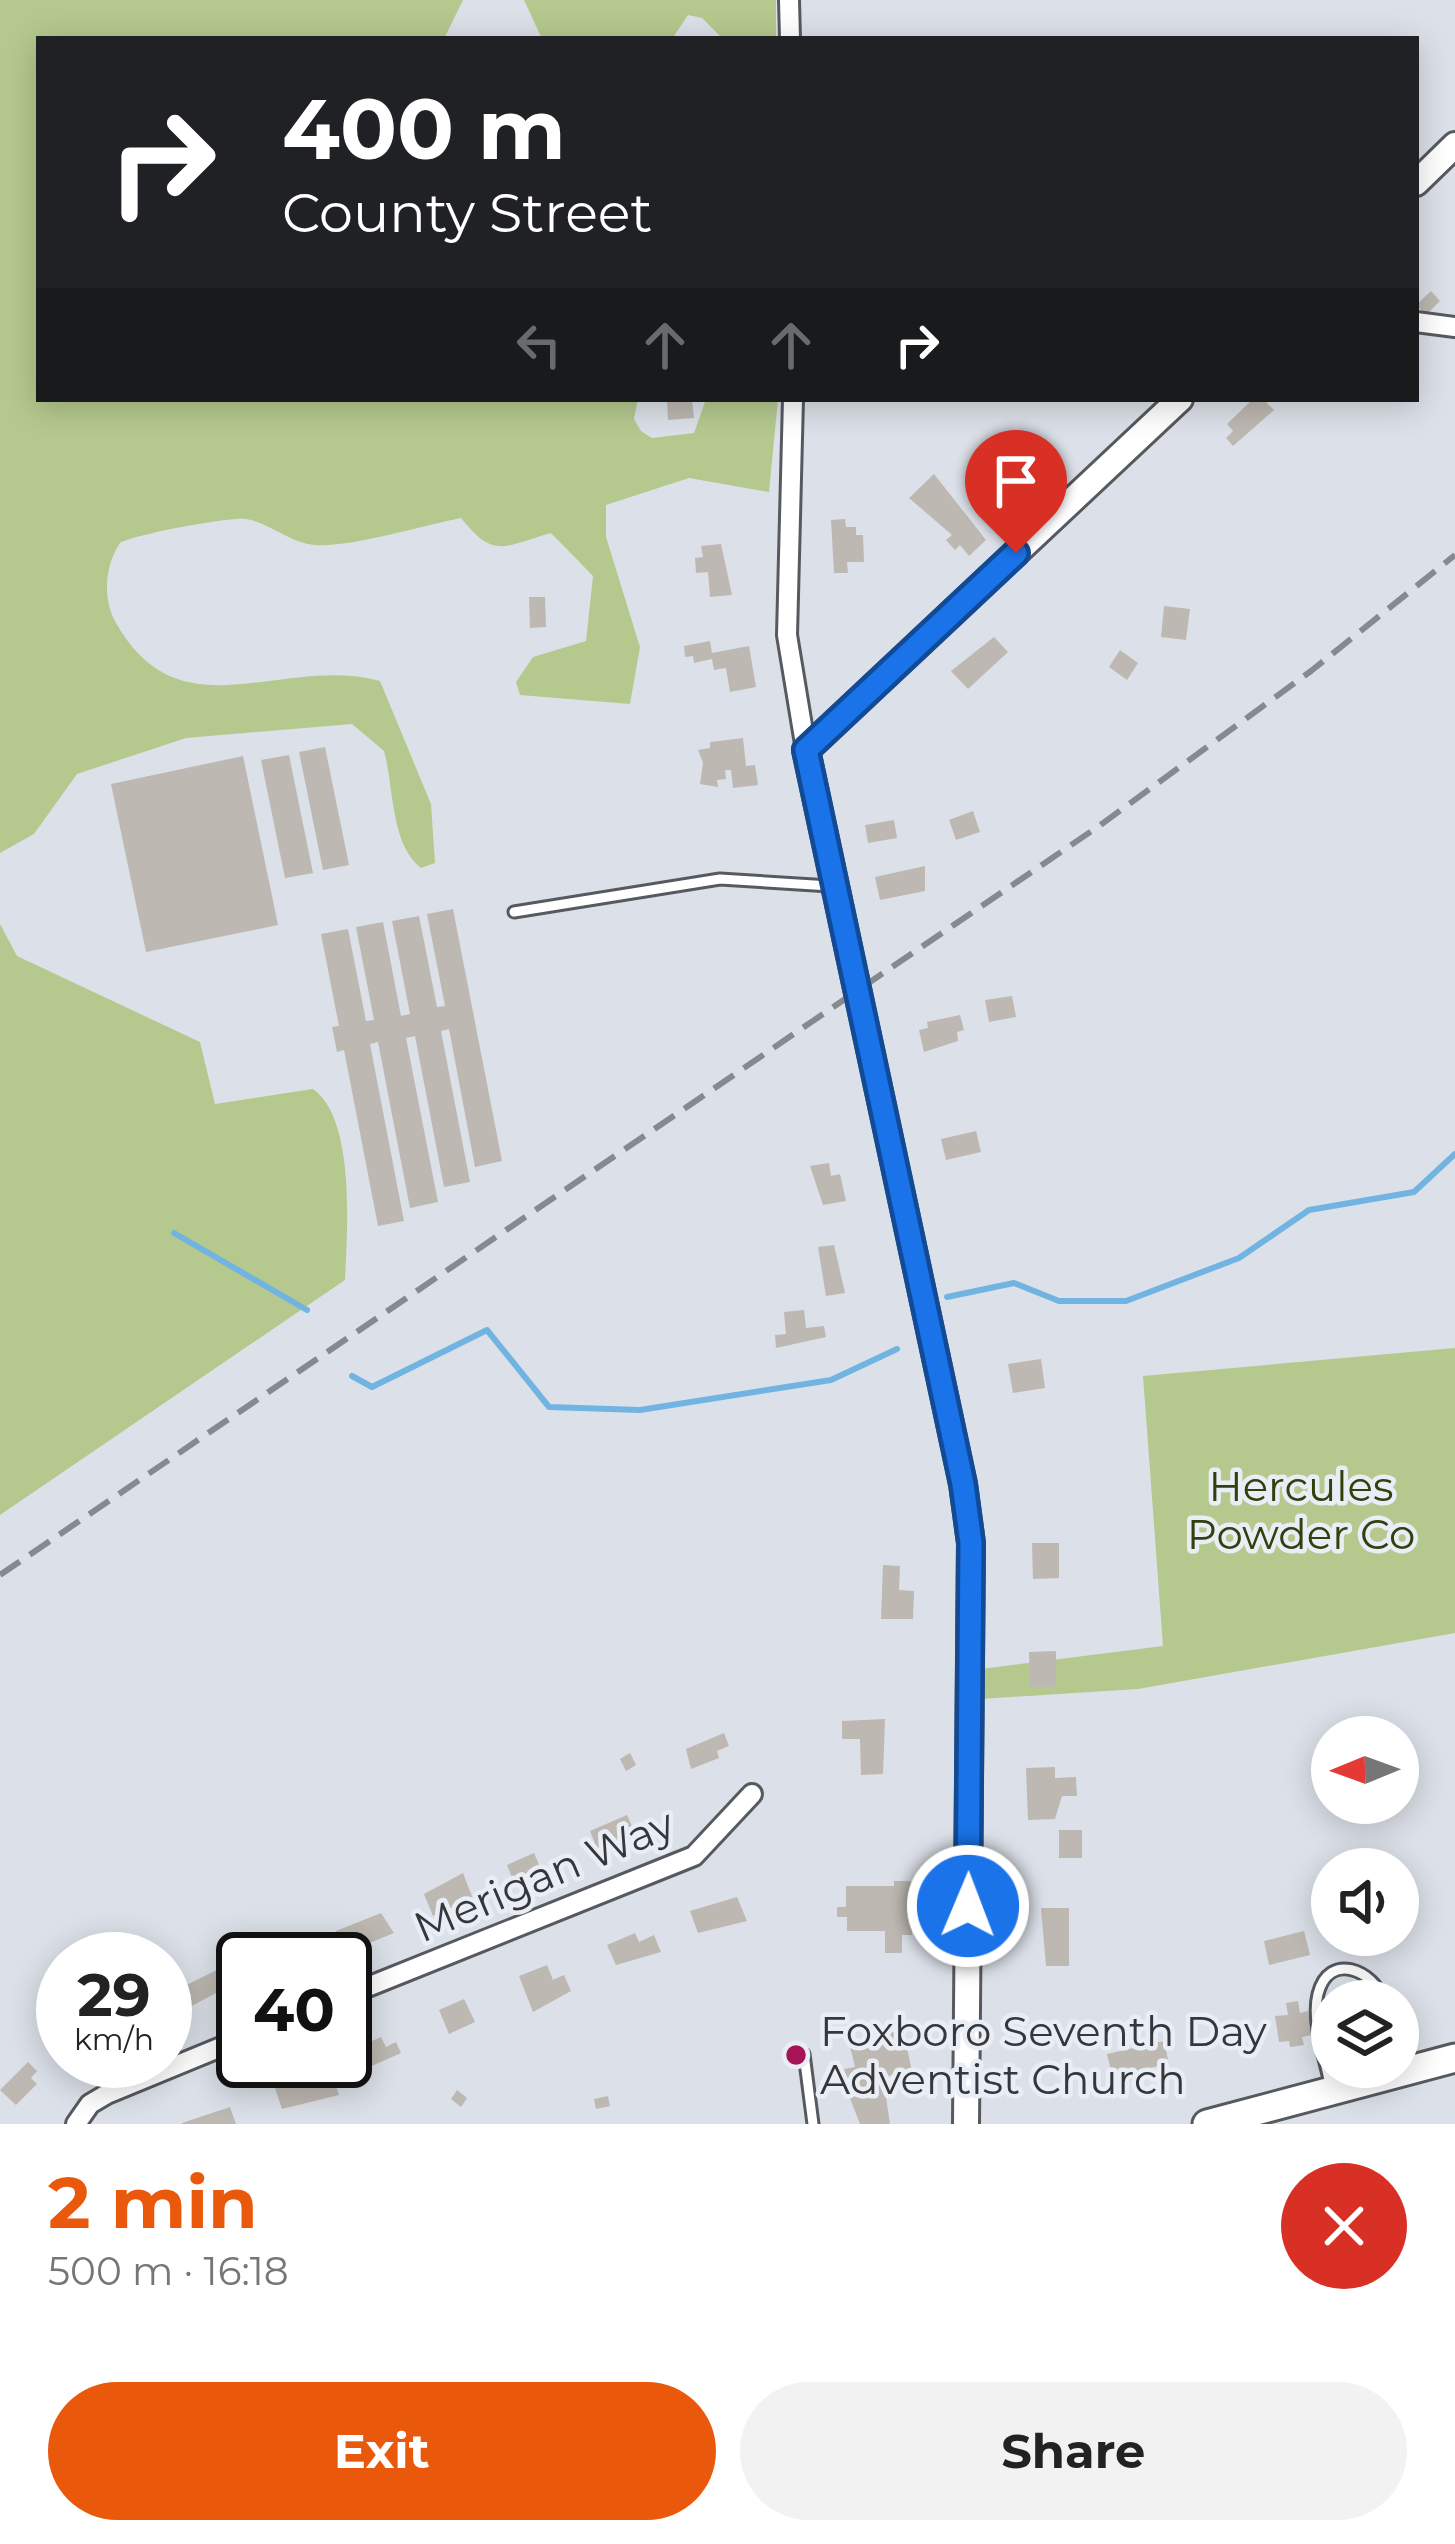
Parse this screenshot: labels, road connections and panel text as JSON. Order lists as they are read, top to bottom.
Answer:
{
  "streets": {
    "street": ["Merigan Way"]
  },
  "parks": ["Hercules Powder Co"],
  "places": ["Foxboro Seventh Day Adventist Church"],
  "north": "left",
  "page": {
    "turn": ["400 m", "County Street"],
    "speed": "29 km/h",
    "limit": "40",
    "heading": ["2 min", "500 m · 16:18"],
    "buttons": ["Exit", "Share"]
  }
}
